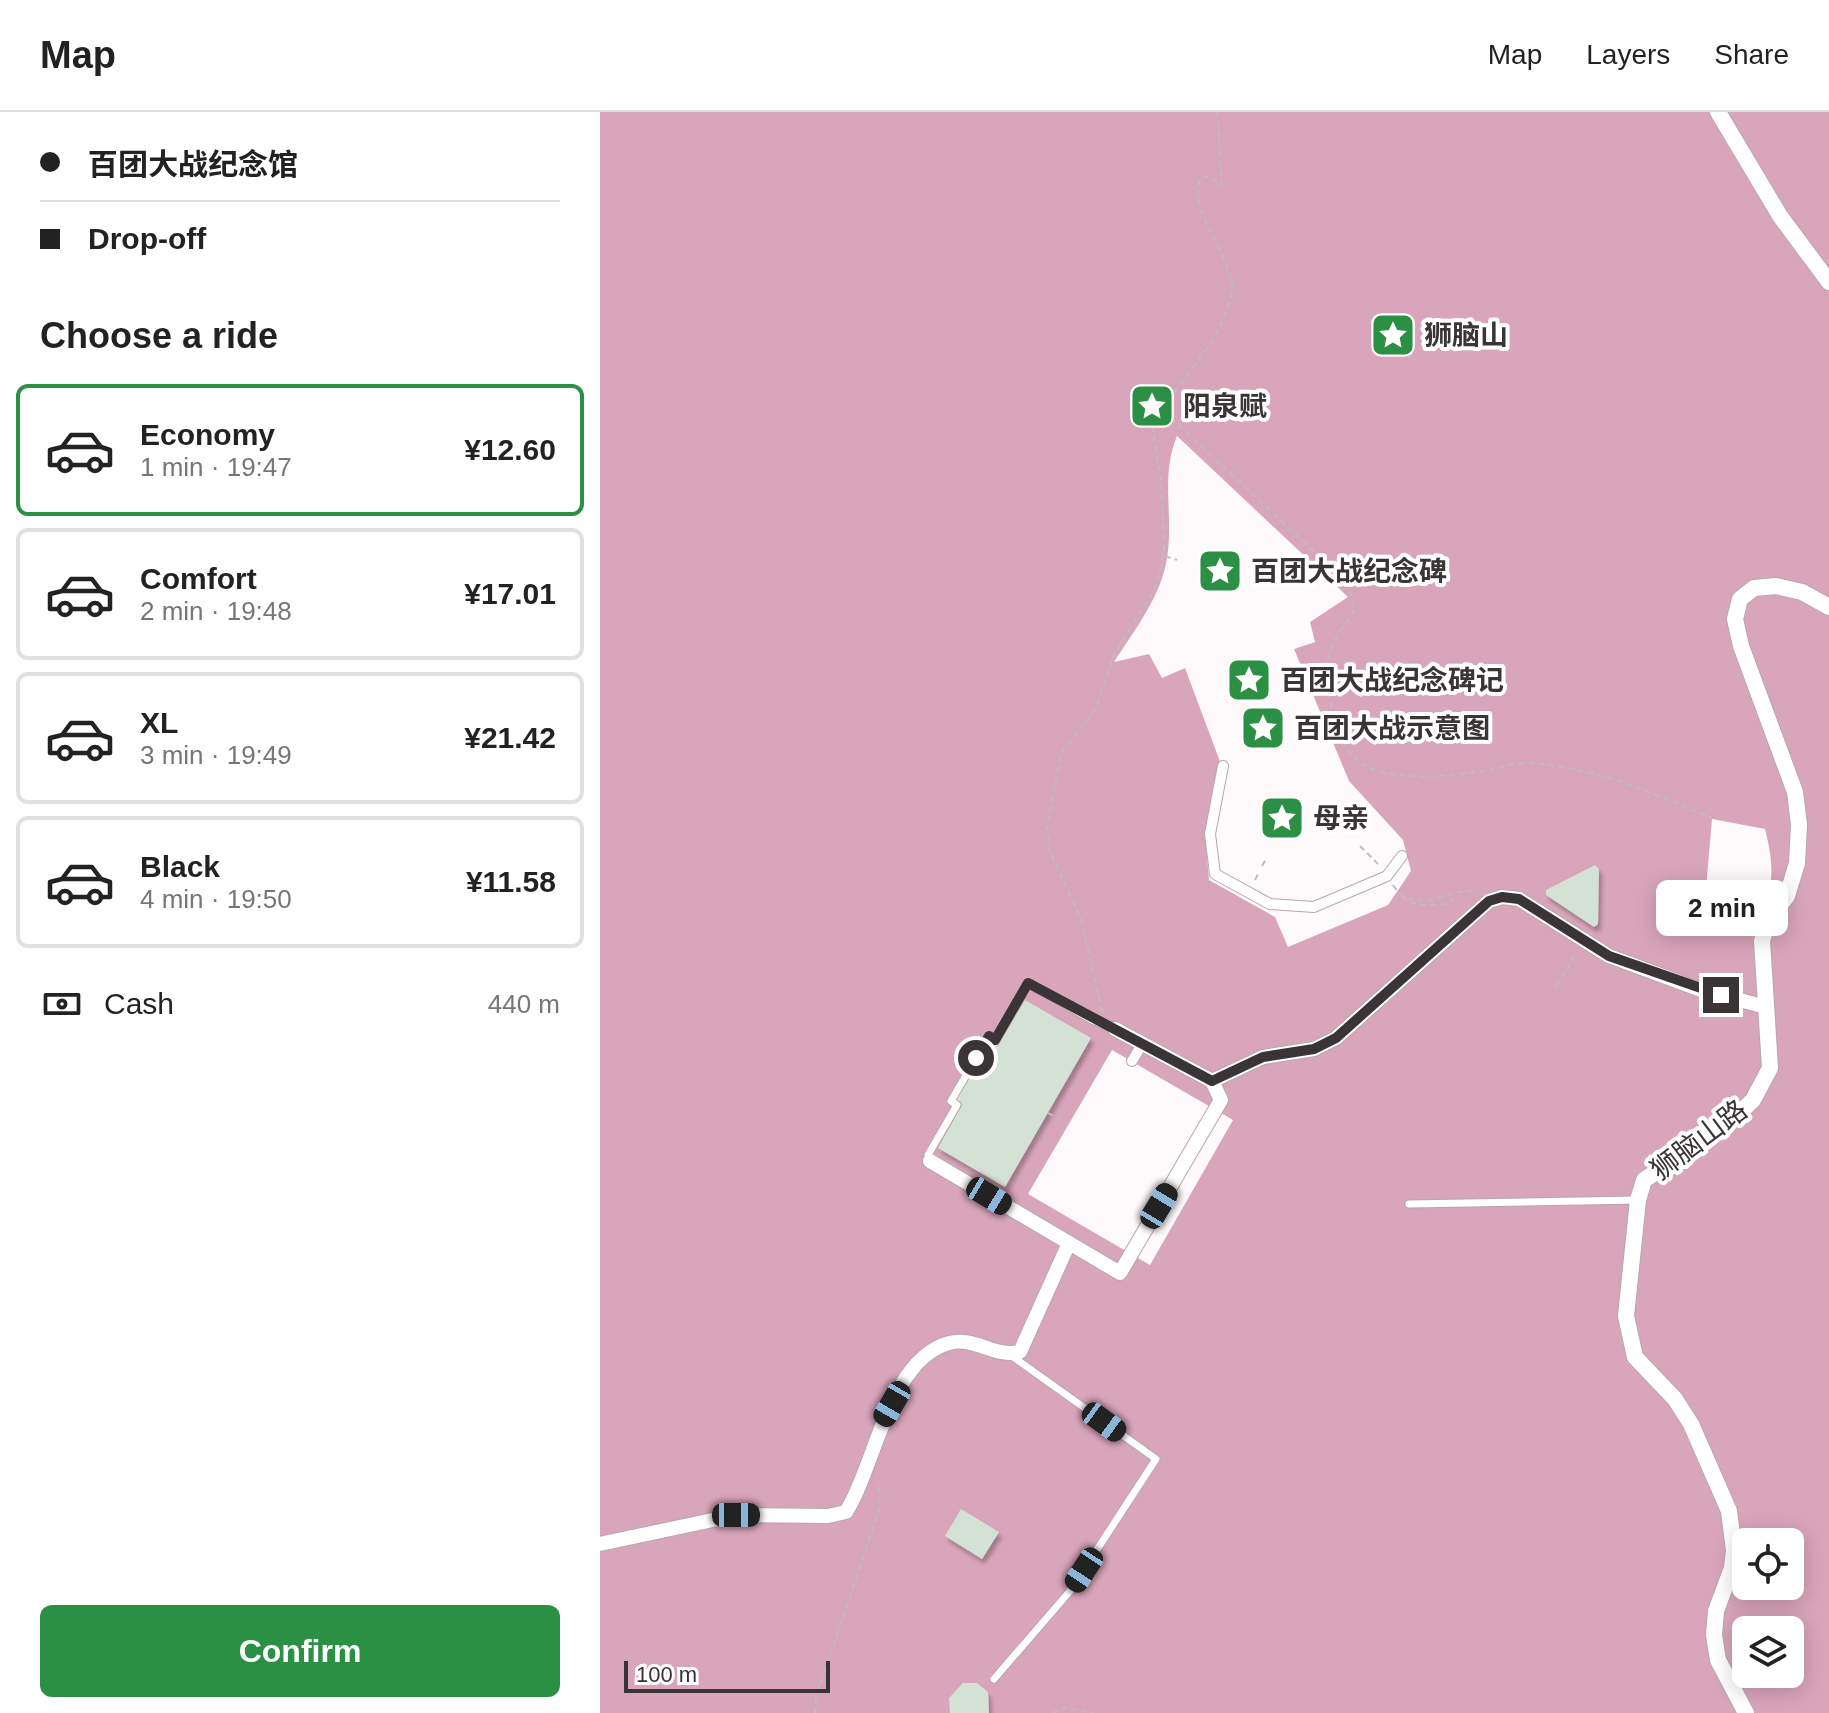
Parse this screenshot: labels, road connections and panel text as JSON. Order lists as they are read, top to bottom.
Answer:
{
  "streets": {
    "street": ["狮脑山路"]
  },
  "places": {
    "place": [
      "狮脑山",
      "阳泉赋",
      "百团大战纪念碑",
      "百团大战纪念碑记",
      "百团大战示意图",
      "母亲"
    ]
  },
  "scale_bar": "100 m",
  "page": {
    "header": "Map",
    "nav": ["Map", "Layers", "Share"],
    "banner": ["百团大战纪念馆", "Drop-off"],
    "heading": "Choose a ride",
    "list": [
      {
        "name": "Economy",
        "note": "1 min · 19:47",
        "value": "¥12.60"
      },
      {
        "name": "Comfort",
        "note": "2 min · 19:48",
        "value": "¥17.01"
      },
      {
        "name": "XL",
        "note": "3 min · 19:49",
        "value": "¥21.42"
      },
      {
        "name": "Black",
        "note": "4 min · 19:50",
        "value": "¥11.58"
      }
    ],
    "bubble": "2 min",
    "pay": ["Cash", "440 m"],
    "buttons": "Confirm",
    "scale": "100 m"
  }
}
